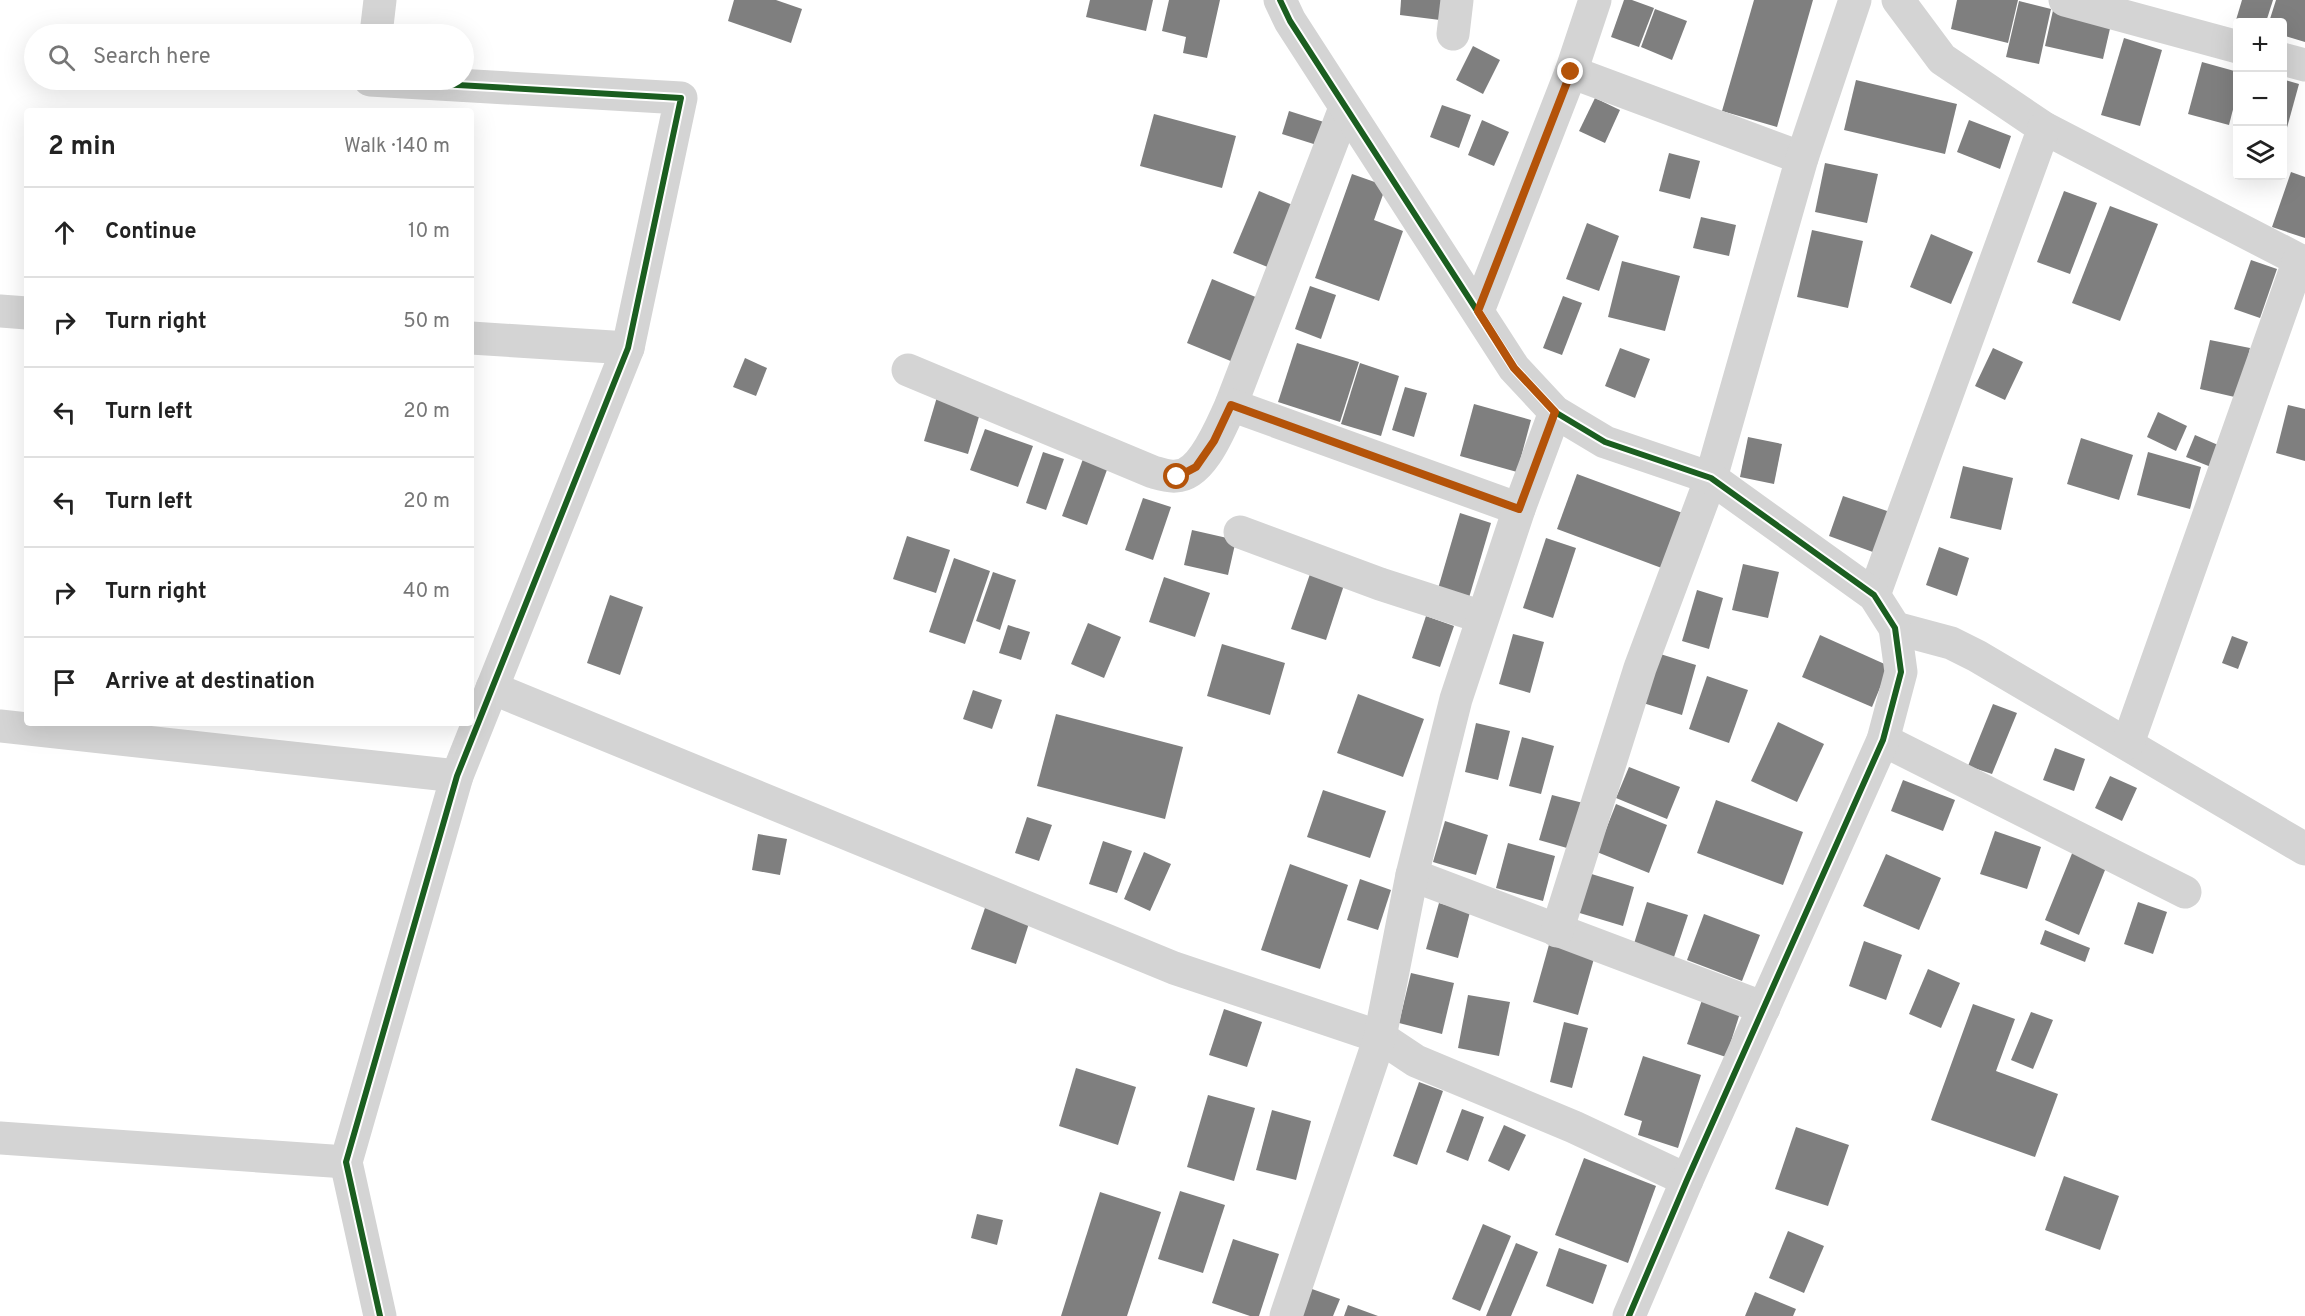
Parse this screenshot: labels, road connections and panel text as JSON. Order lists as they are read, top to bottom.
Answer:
{
  "page": {
    "map_buttons": ["+", "−"],
    "search": "Search here",
    "heading": ["2 min", "Walk · 140 m"],
    "list": [
      ["Continue", "10 m"],
      ["Turn right", "50 m"],
      ["Turn left", "20 m"],
      ["Turn left", "20 m"],
      ["Turn right", "40 m"],
      "Arrive at destination"
    ]
  }
}
